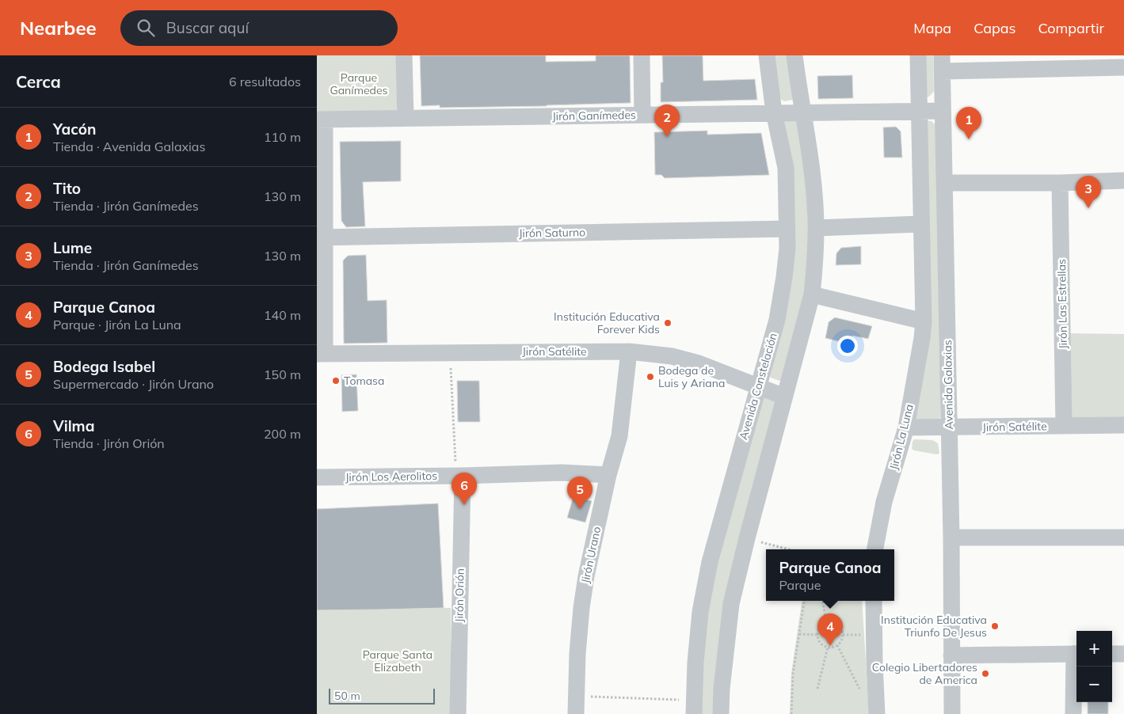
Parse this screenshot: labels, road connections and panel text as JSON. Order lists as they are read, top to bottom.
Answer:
{
  "streets": {
    "street": [
      "Jirón Ganímedes",
      "Jirón Saturno",
      "Jirón Las Estrellas",
      "Jirón Satélite",
      "Avenida Galaxias",
      "Avenida Constelación",
      "Jirón La Luna",
      "Jirón Los Aerolitos",
      "Jirón Urano",
      "Jirón Orión"
    ]
  },
  "crossings": [
    ["Jirón Ganímedes", "Avenida Galaxias"],
    ["Jirón Ganímedes", "Avenida Constelación"],
    ["Jirón Saturno", "Avenida Constelación"],
    ["Jirón Las Estrellas", "Jirón Satélite"],
    ["Jirón Satélite", "Avenida Galaxias"],
    ["Jirón Satélite", "Avenida Constelación"],
    ["Jirón Satélite", "Jirón La Luna"],
    ["Jirón Satélite", "Jirón Urano"],
    ["Jirón Los Aerolitos", "Jirón Urano"],
    ["Jirón Los Aerolitos", "Jirón Orión"]
  ],
  "parks": ["Parque Ganímedes", "Parque Santa Elizabeth"],
  "places": [
    "Institución Educativa Forever Kids",
    "Bodega de Luis y Ariana",
    "Tomasa",
    "Institución Educativa Triunfo De Jesus",
    "Colegio Libertadores de America"
  ],
  "scale_bar": "50 m",
  "page": {
    "header": "Nearbee",
    "search": "Buscar aquí",
    "nav": ["Mapa", "Capas", "Compartir"],
    "heading": ["Cerca", "6 resultados"],
    "pins": [
      "2",
      "1",
      "3",
      "6",
      "5",
      "4"
    ],
    "list": [
      {
        "mark": "1",
        "name": "Yacón",
        "note": "Tienda · Avenida Galaxias",
        "value": "110 m"
      },
      {
        "mark": "2",
        "name": "Tito",
        "note": "Tienda · Jirón Ganímedes",
        "value": "130 m"
      },
      {
        "mark": "3",
        "name": "Lume",
        "note": "Tienda · Jirón Ganímedes",
        "value": "130 m"
      },
      {
        "mark": "4",
        "name": "Parque Canoa",
        "note": "Parque · Jirón La Luna",
        "value": "140 m"
      },
      {
        "mark": "5",
        "name": "Bodega Isabel",
        "note": "Supermercado · Jirón Urano",
        "value": "150 m"
      },
      {
        "mark": "6",
        "name": "Vilma",
        "note": "Tienda · Jirón Orión",
        "value": "200 m"
      }
    ],
    "popup": ["Parque Canoa", "Parque"],
    "map_buttons": ["+", "−"],
    "scale": "50 m"
  }
}
